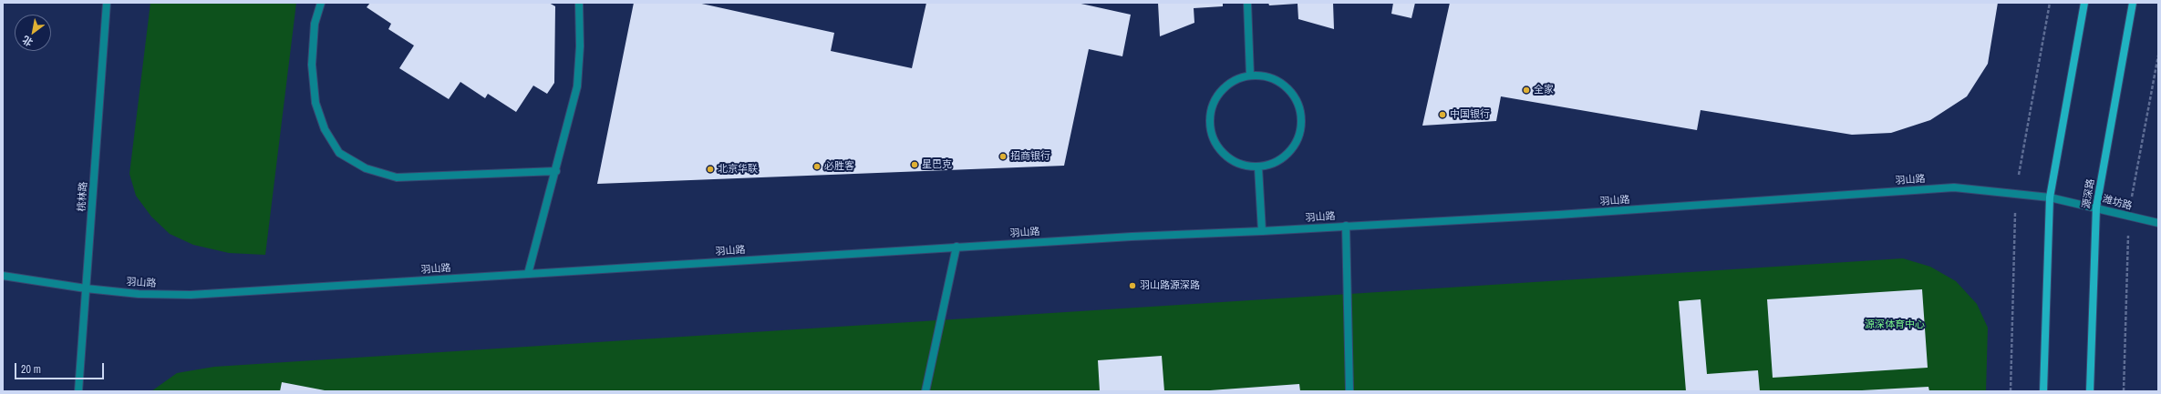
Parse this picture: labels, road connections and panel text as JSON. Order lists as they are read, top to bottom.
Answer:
{
  "streets": {
    "main road": ["源深路"],
    "street": ["羽山路", "桃林路", "潍坊路"]
  },
  "crossings": [
    ["羽山路", "桃林路"],
    ["羽山路", "潍坊路"],
    ["源深路", "潍坊路"]
  ],
  "parks": ["源深体育中心"],
  "places": [
    "全家",
    "中国银行",
    "招商银行",
    "星巴克",
    "必胜客",
    "北京华联",
    "羽山路源深路"
  ],
  "scale_bar": "20 m",
  "north": "bottom left"
}
